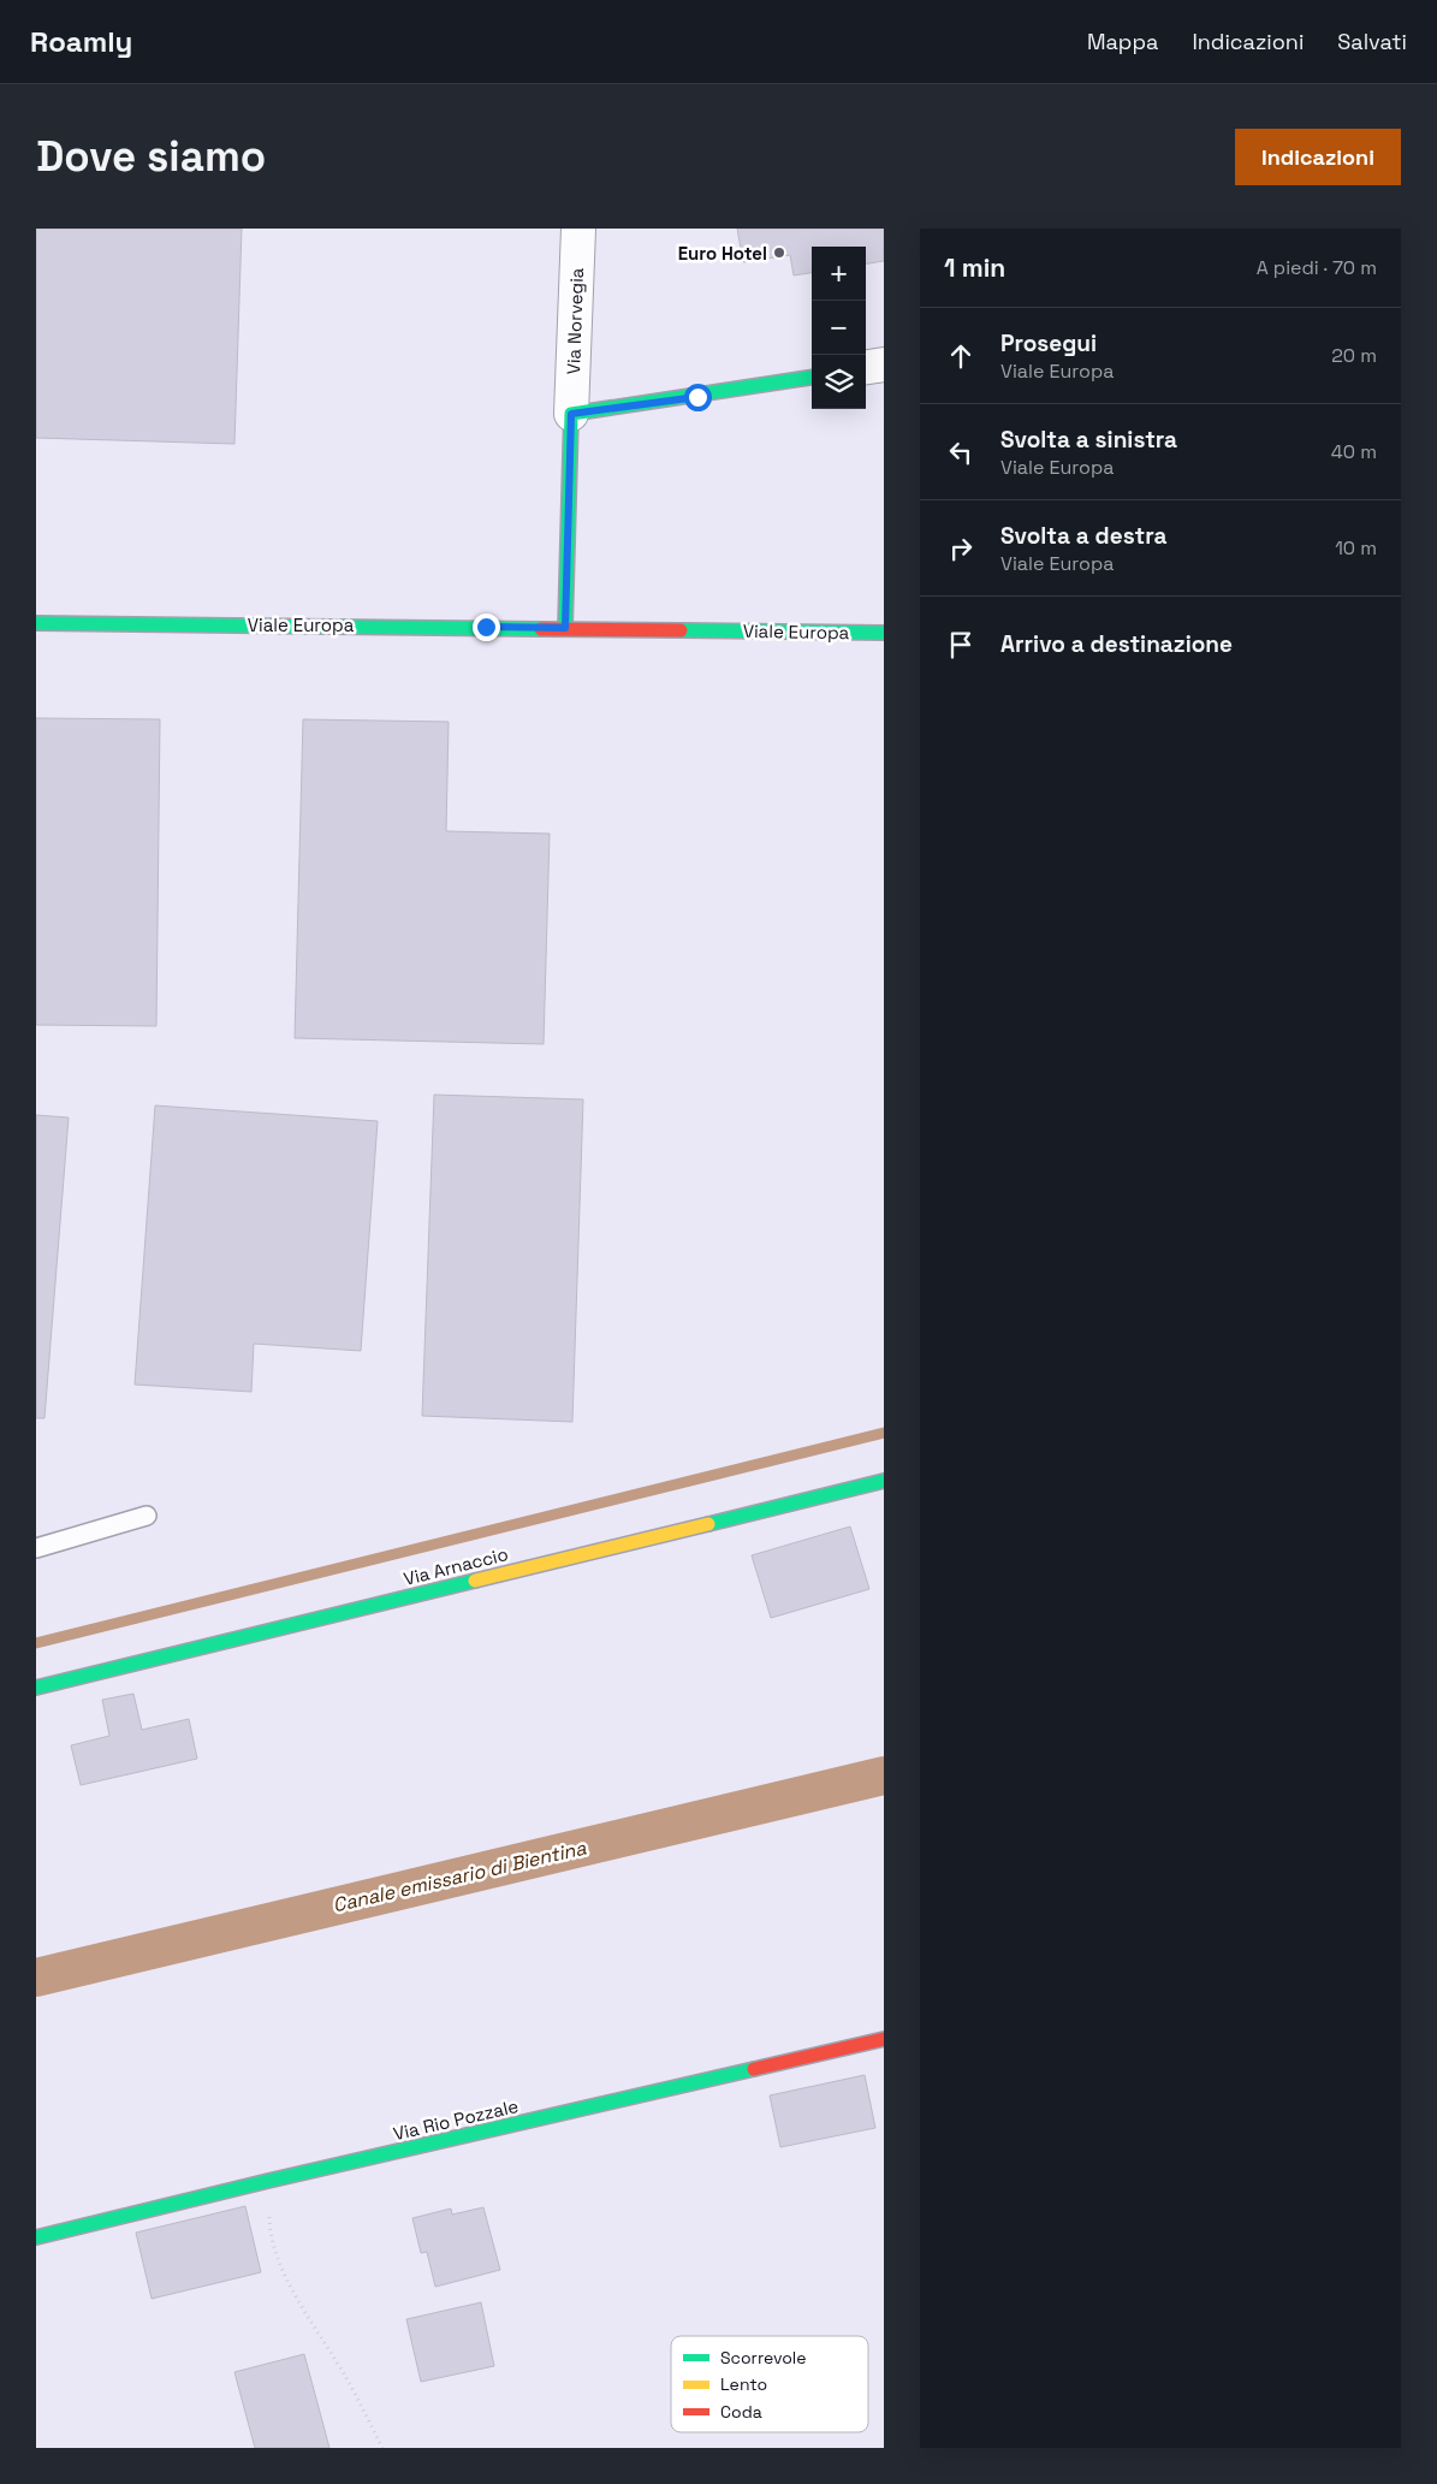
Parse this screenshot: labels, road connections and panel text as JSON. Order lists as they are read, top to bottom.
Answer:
{
  "streets": {
    "street": [
      "Via Norvegia",
      "Viale Europa",
      "Via Arnaccio",
      "Via Rio Pozzale"
    ]
  },
  "water": ["Canale emissario di Bientina"],
  "places": ["Euro Hotel"],
  "legend": ["Scorrevole", "Lento", "Coda"],
  "page": {
    "header": "Roamly",
    "nav": ["Mappa", "Indicazioni", "Salvati"],
    "buttons": "Indicazioni",
    "title": "Dove siamo",
    "heading": ["1 min", "A piedi · 70 m"],
    "map_buttons": ["+", "−"],
    "list": [
      ["Prosegui", "Viale Europa", "20 m"],
      ["Svolta a sinistra", "Viale Europa", "40 m"],
      ["Svolta a destra", "Viale Europa", "10 m"],
      "Arrivo a destinazione"
    ]
  }
}
